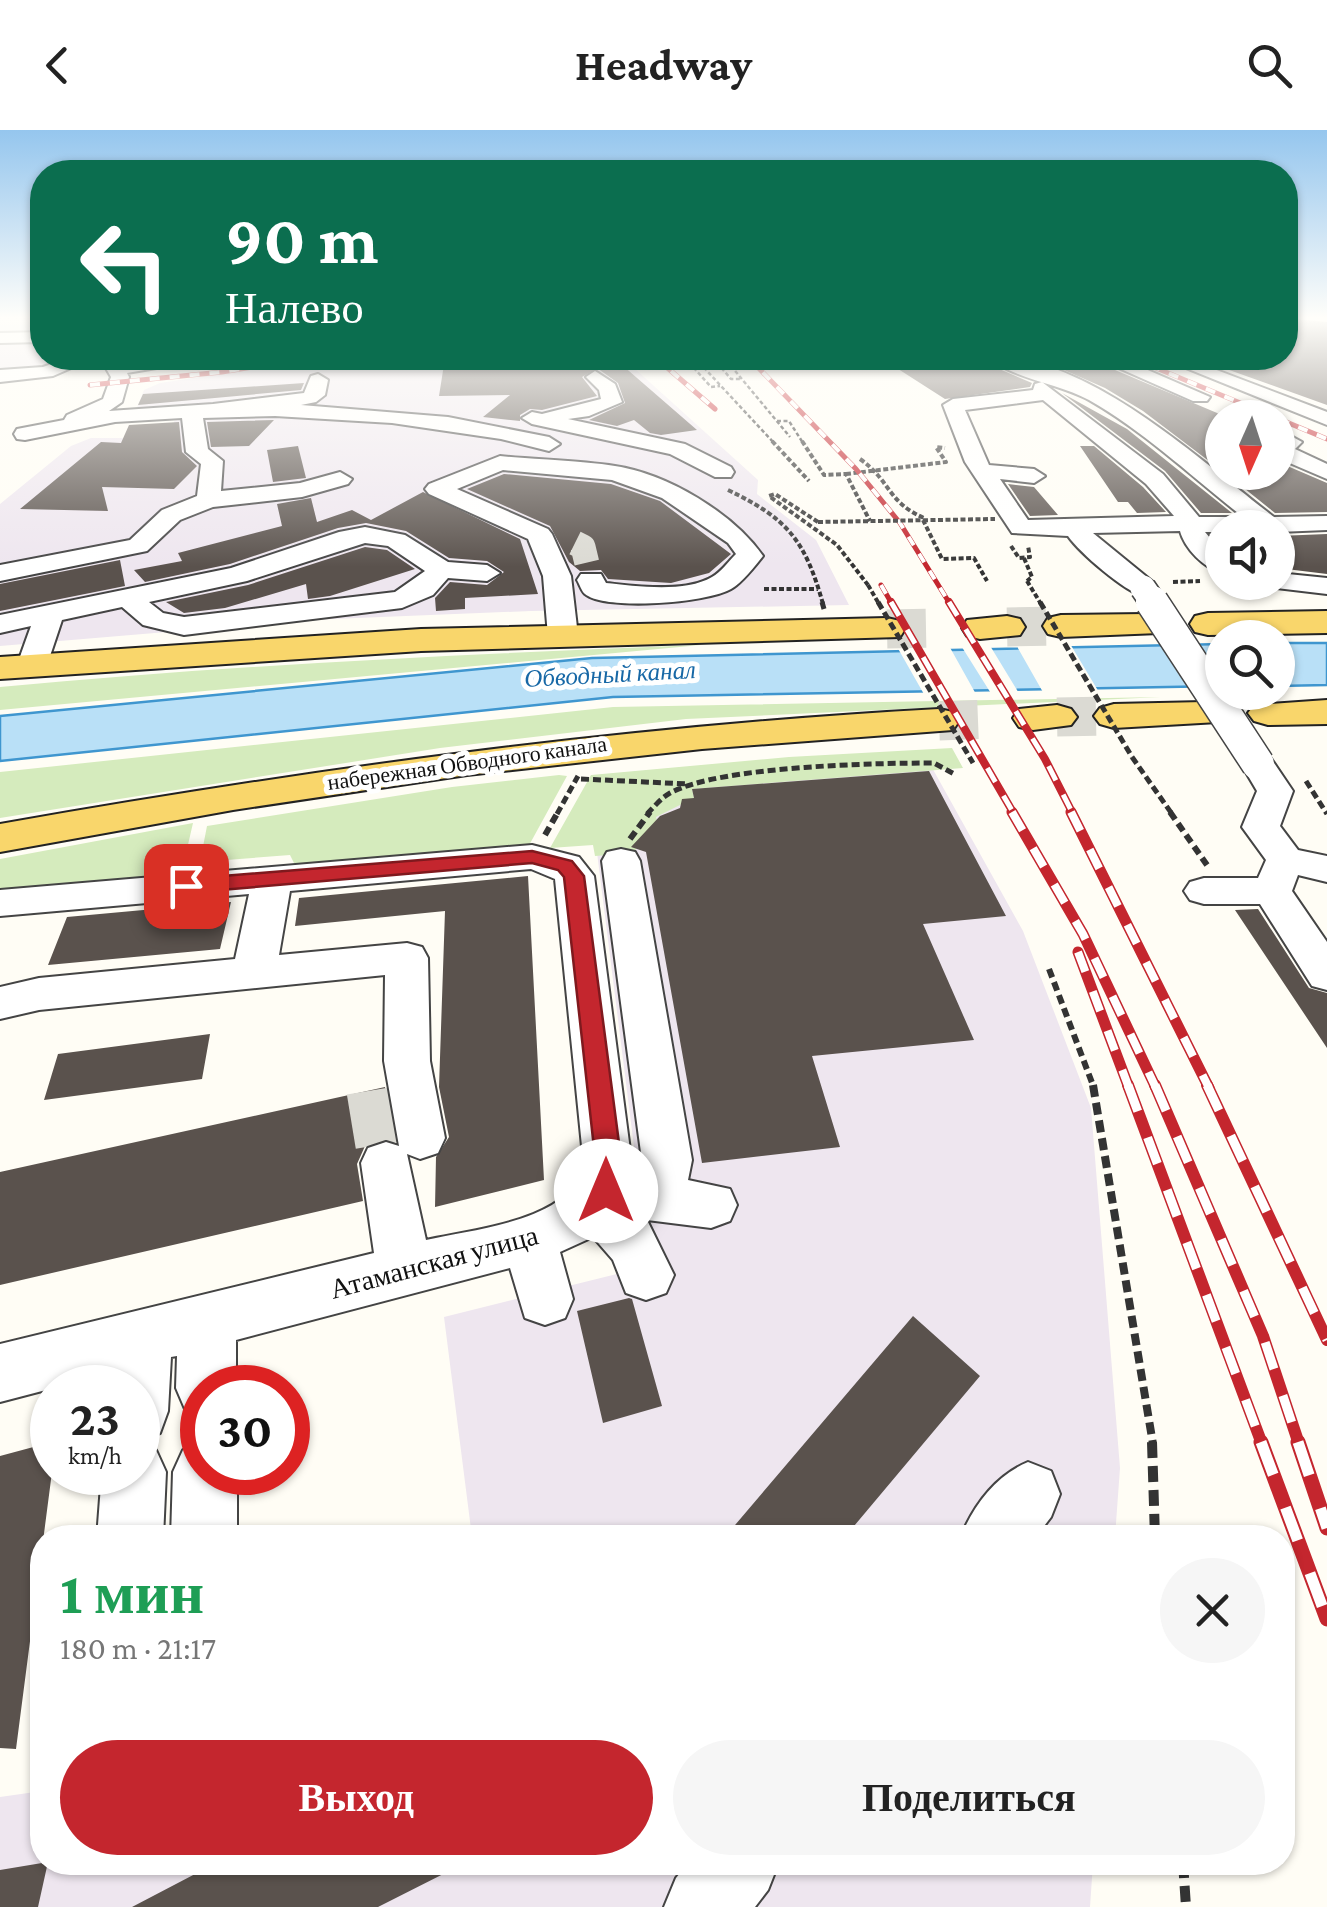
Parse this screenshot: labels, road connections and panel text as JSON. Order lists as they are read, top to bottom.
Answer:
{
  "streets": {
    "main road": ["набережная Обводного канала"],
    "street": ["Атаманская улица"]
  },
  "water": ["Обводный канал"],
  "north": "bottom",
  "page": {
    "header": "Headway",
    "turn": ["90 m", "Налево"],
    "speed": "23 km/h",
    "limit": "30",
    "heading": ["1 мин", "180 m · 21:17"],
    "buttons": ["Выход", "Поделиться"]
  }
}
